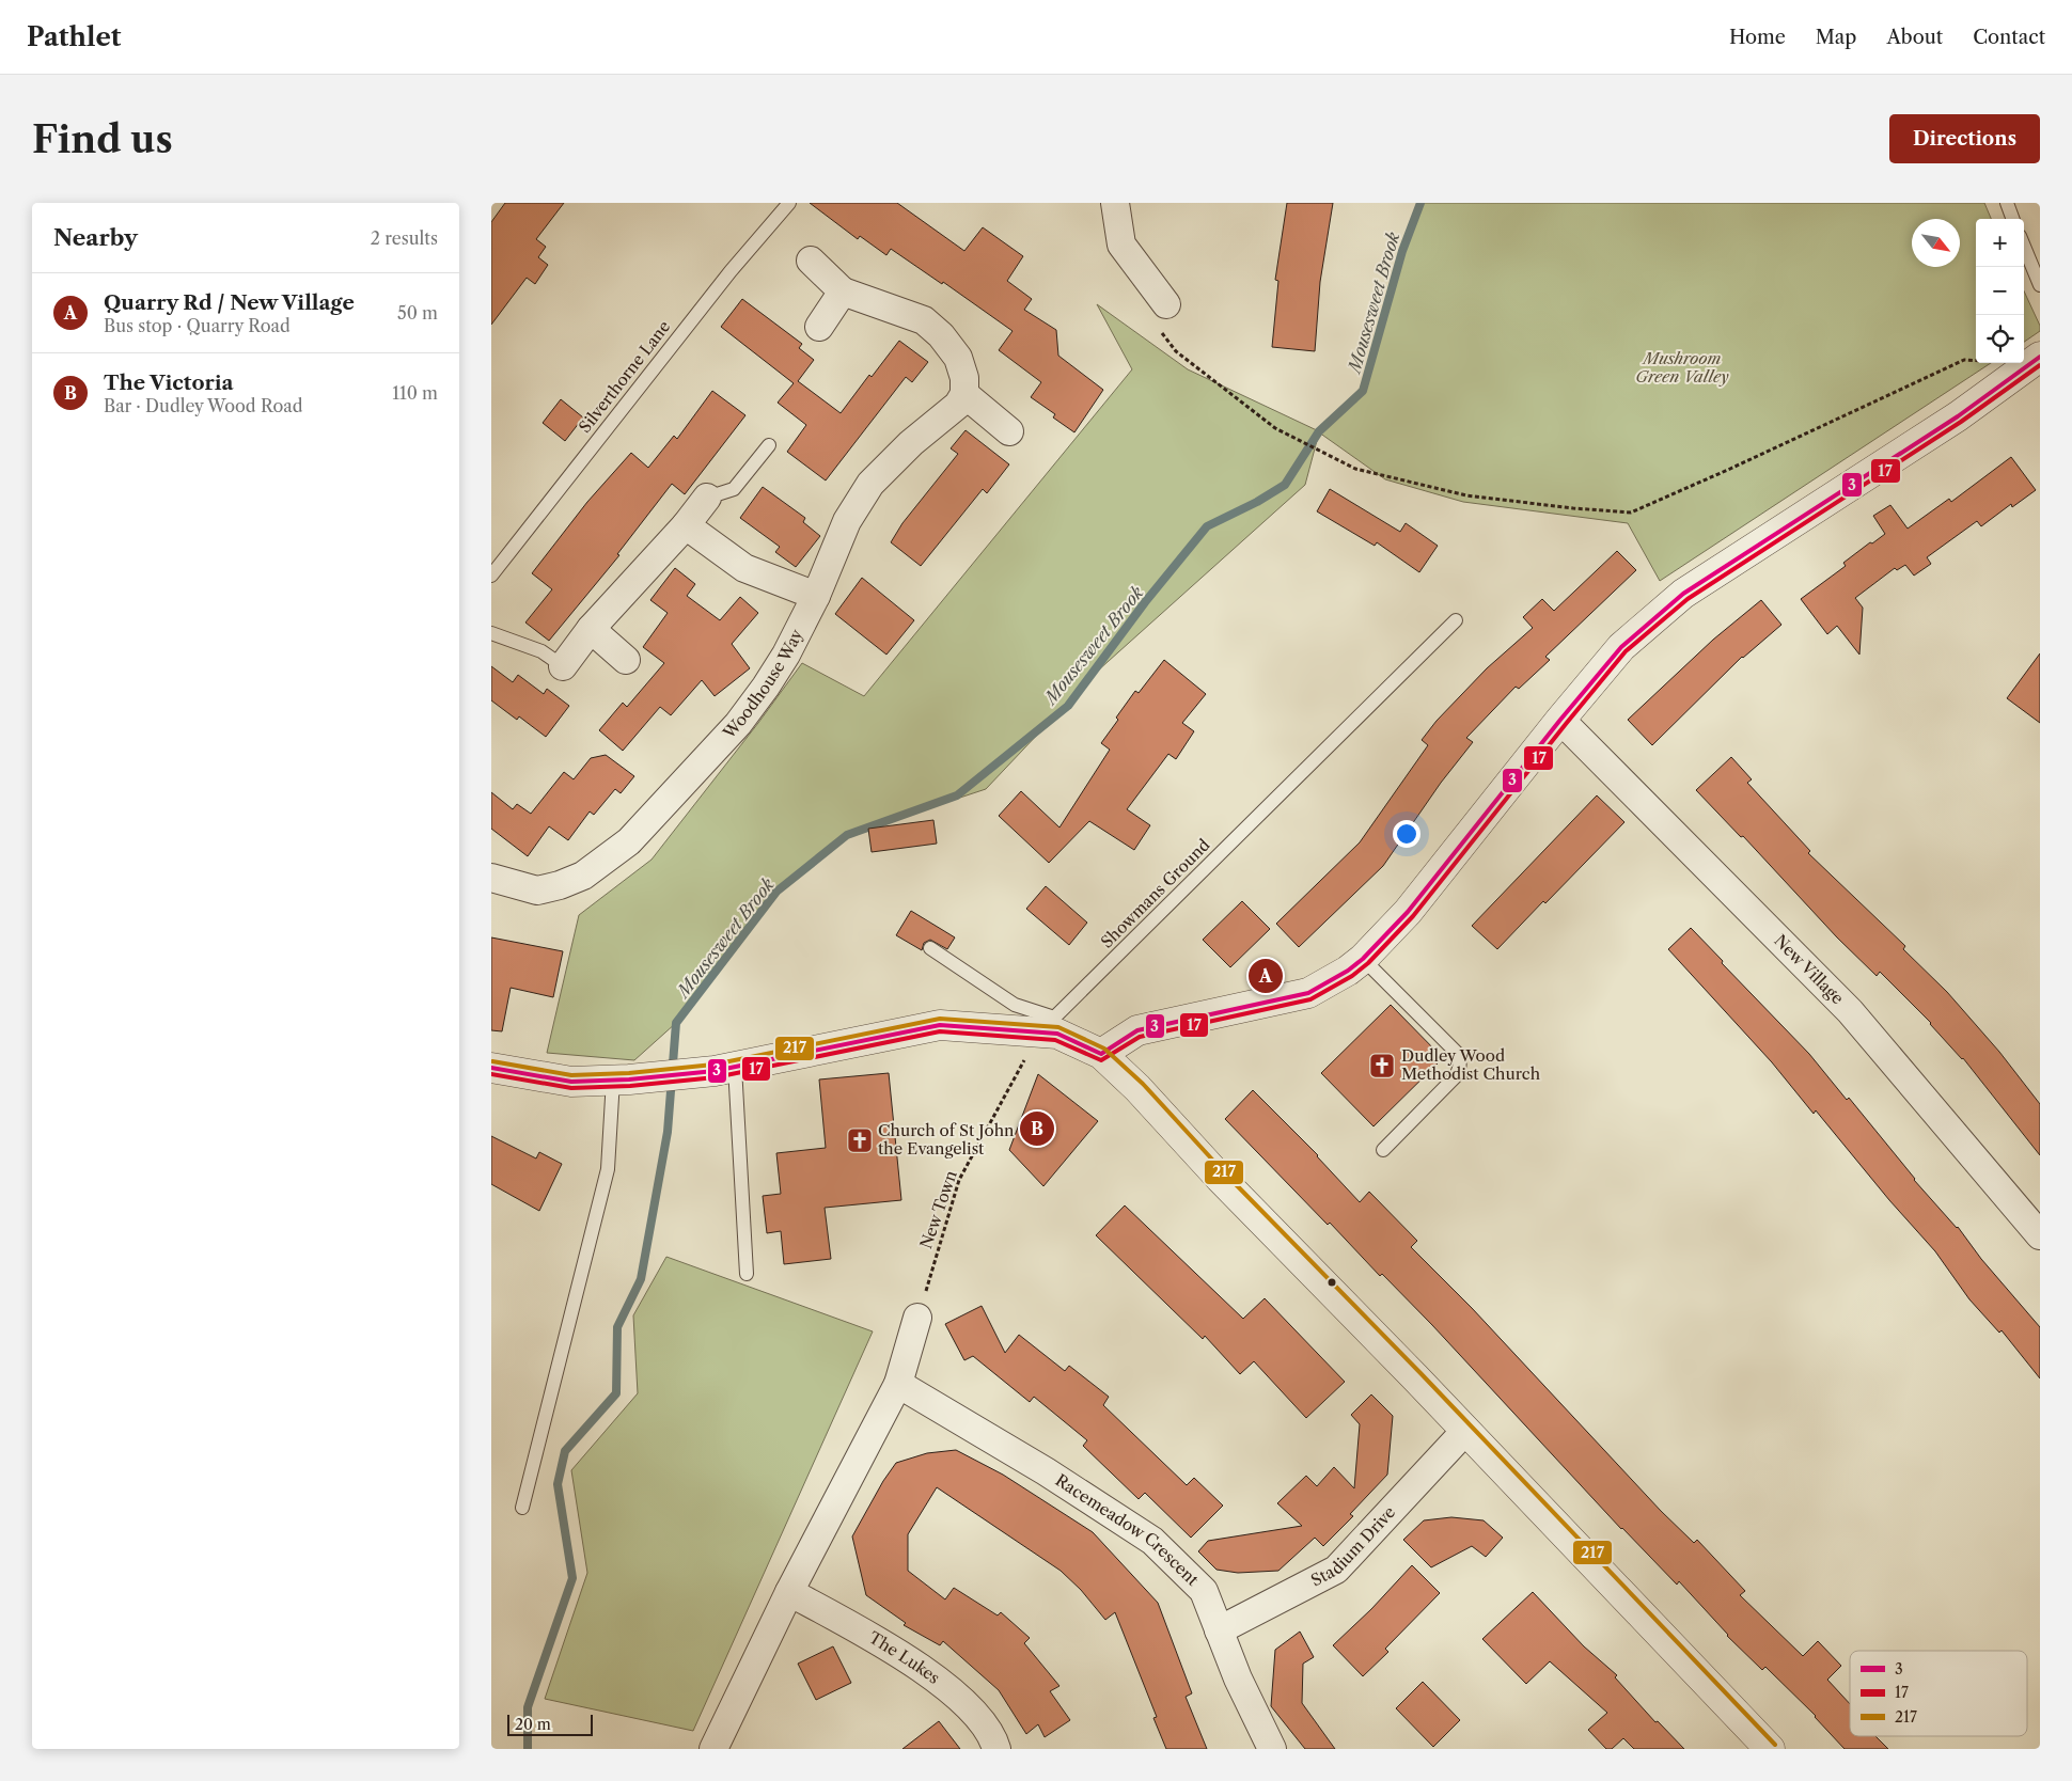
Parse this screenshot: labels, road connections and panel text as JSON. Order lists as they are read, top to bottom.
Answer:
{
  "streets": {
    "street": [
      "Woodhouse Way",
      "New Village",
      "Racemeadow Crescent",
      "Stadium Drive",
      "The Lukes"
    ],
    "lane": ["Silverthorne Lane", "Showmans Ground"],
    "path": ["New Town"]
  },
  "crossings": [
    ["Showmans Ground", "New Town"],
    ["Racemeadow Crescent", "Stadium Drive"]
  ],
  "water": ["Mousesweet Brook"],
  "parks": ["Mushroom Green Valley"],
  "places": {
    "church": ["Dudley Wood Methodist Church", "Church of St John the Evangelist"]
  },
  "lines": ["transit line 3", "transit line 17", "transit line 217"],
  "legend": ["3", "17", "217"],
  "scale_bar": "20 m",
  "north": "bottom right",
  "page": {
    "header": "Pathlet",
    "nav": [
      "Home",
      "Map",
      "About",
      "Contact"
    ],
    "buttons": "Directions",
    "title": "Find us",
    "heading": ["Nearby", "2 results"],
    "map_buttons": ["+", "−"],
    "list": [
      {
        "mark": "A",
        "name": "Quarry Rd / New Village",
        "note": "Bus stop · Quarry Road",
        "value": "50 m"
      },
      {
        "mark": "B",
        "name": "The Victoria",
        "note": "Bar · Dudley Wood Road",
        "value": "110 m"
      }
    ],
    "pins": ["A", "B"],
    "scale": "20 m"
  }
}
